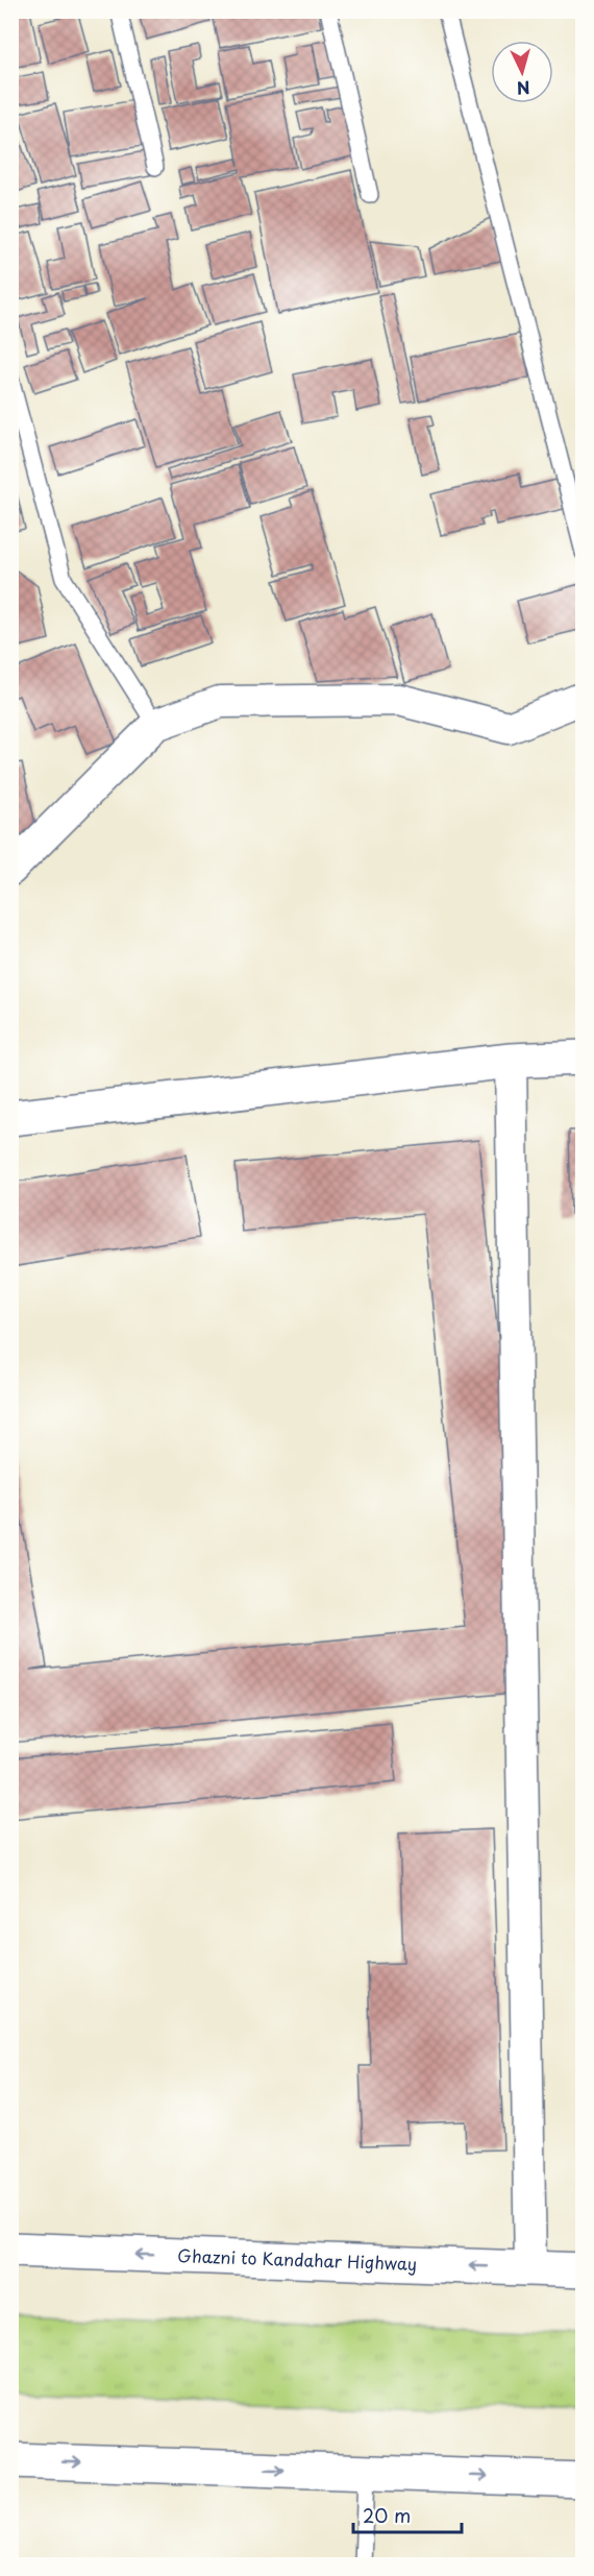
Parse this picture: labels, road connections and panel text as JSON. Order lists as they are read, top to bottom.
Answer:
{
  "streets": {
    "main road": ["Ghazni to Kandahar Highway"]
  },
  "scale_bar": "20 m",
  "north": "bottom"
}
